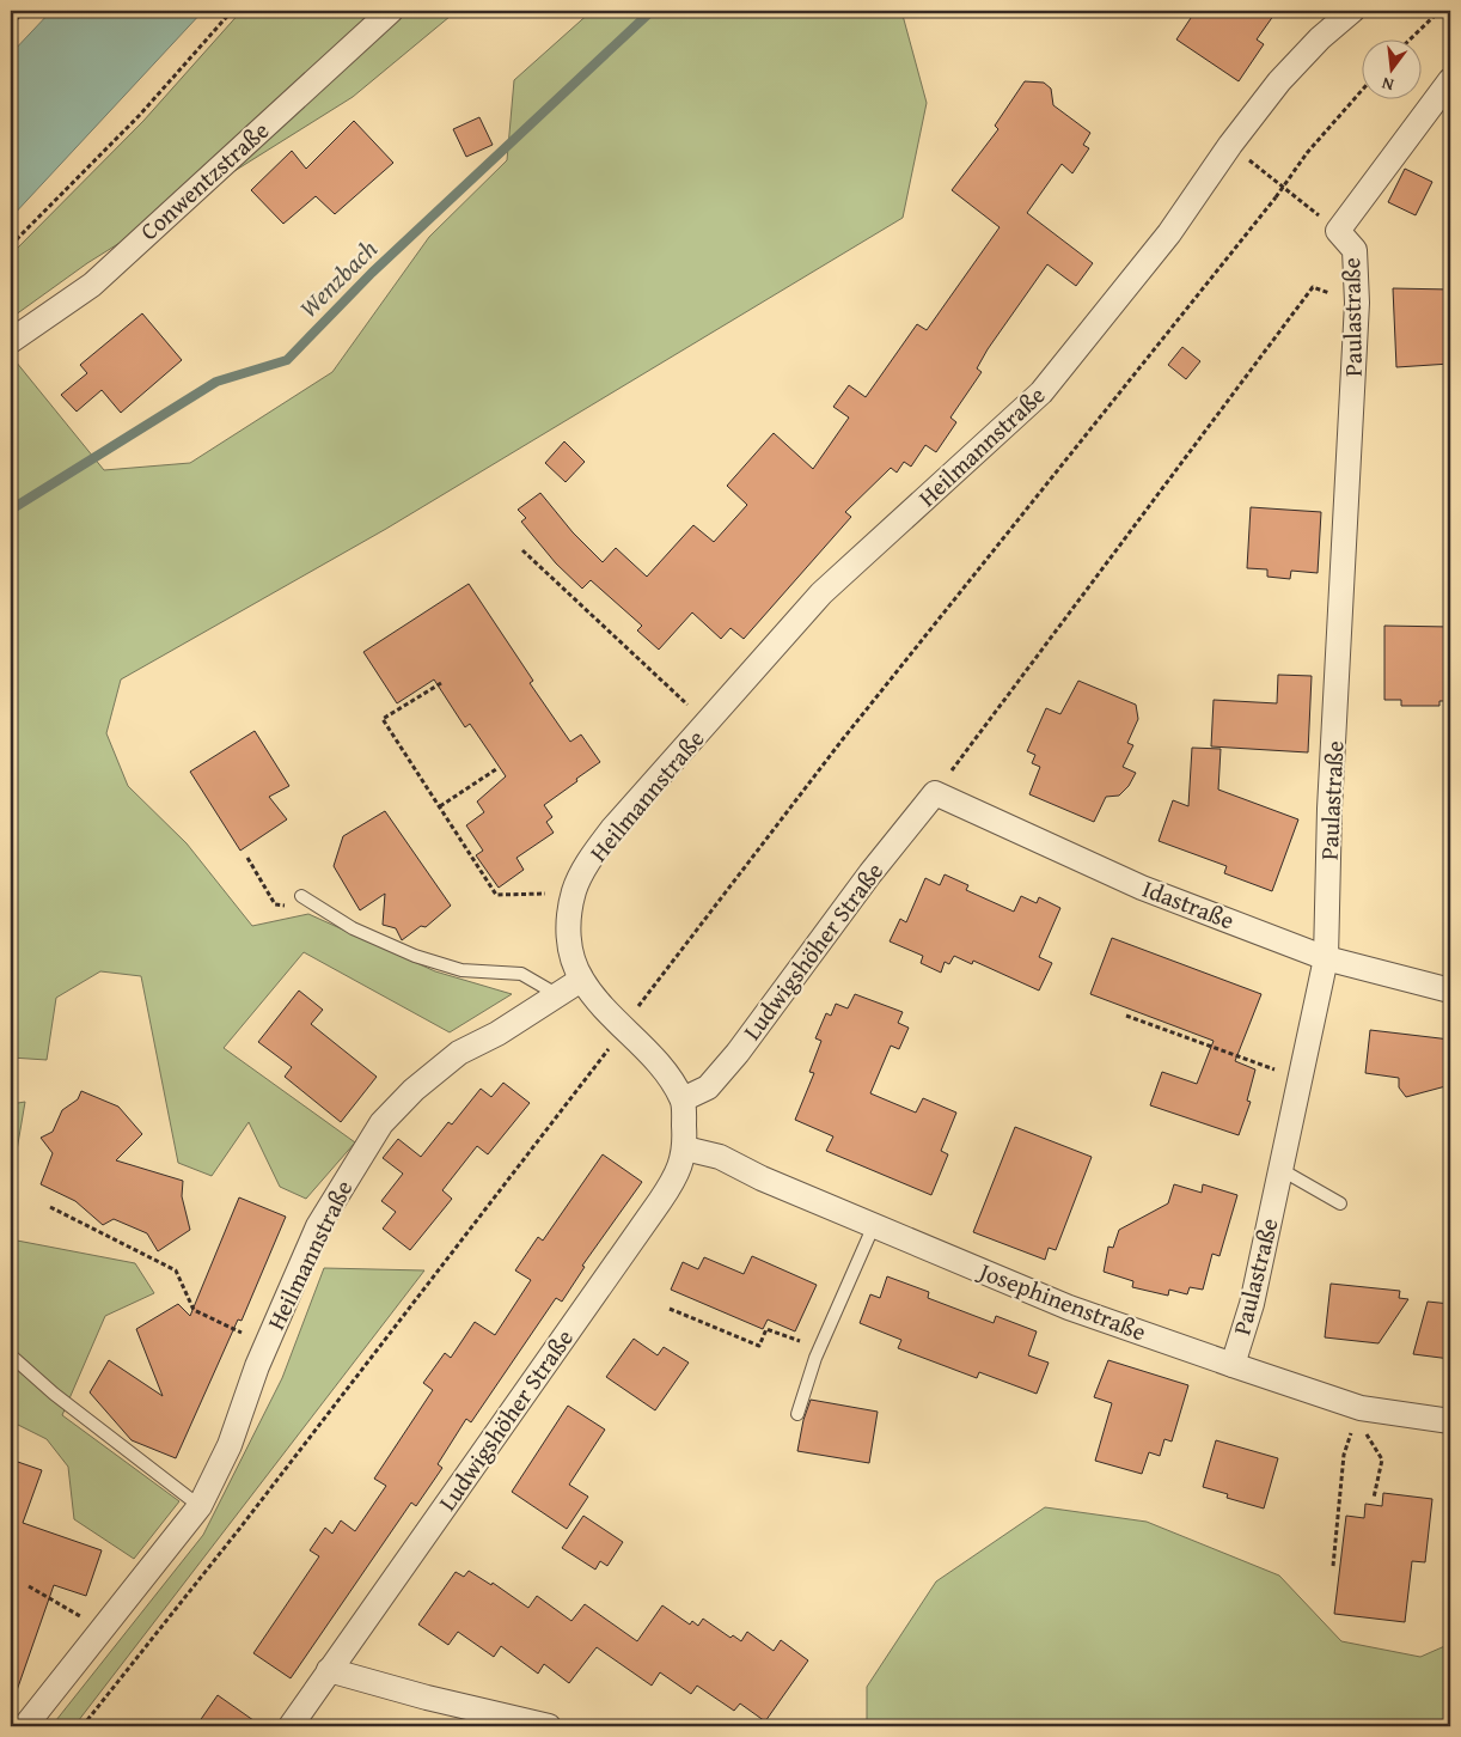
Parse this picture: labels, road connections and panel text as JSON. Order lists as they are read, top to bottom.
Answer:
{
  "streets": {
    "street": [
      "Conwentzstraße",
      "Paulastraße",
      "Heilmannstraße",
      "Idastraße",
      "Ludwigshöher Straße",
      "Josephinenstraße"
    ]
  },
  "crossings": [
    ["Paulastraße", "Idastraße"],
    ["Paulastraße", "Josephinenstraße"],
    ["Heilmannstraße", "Ludwigshöher Straße"],
    ["Idastraße", "Ludwigshöher Straße"],
    ["Ludwigshöher Straße", "Josephinenstraße"]
  ],
  "water": ["Wenzbach"],
  "north": "bottom"
}
